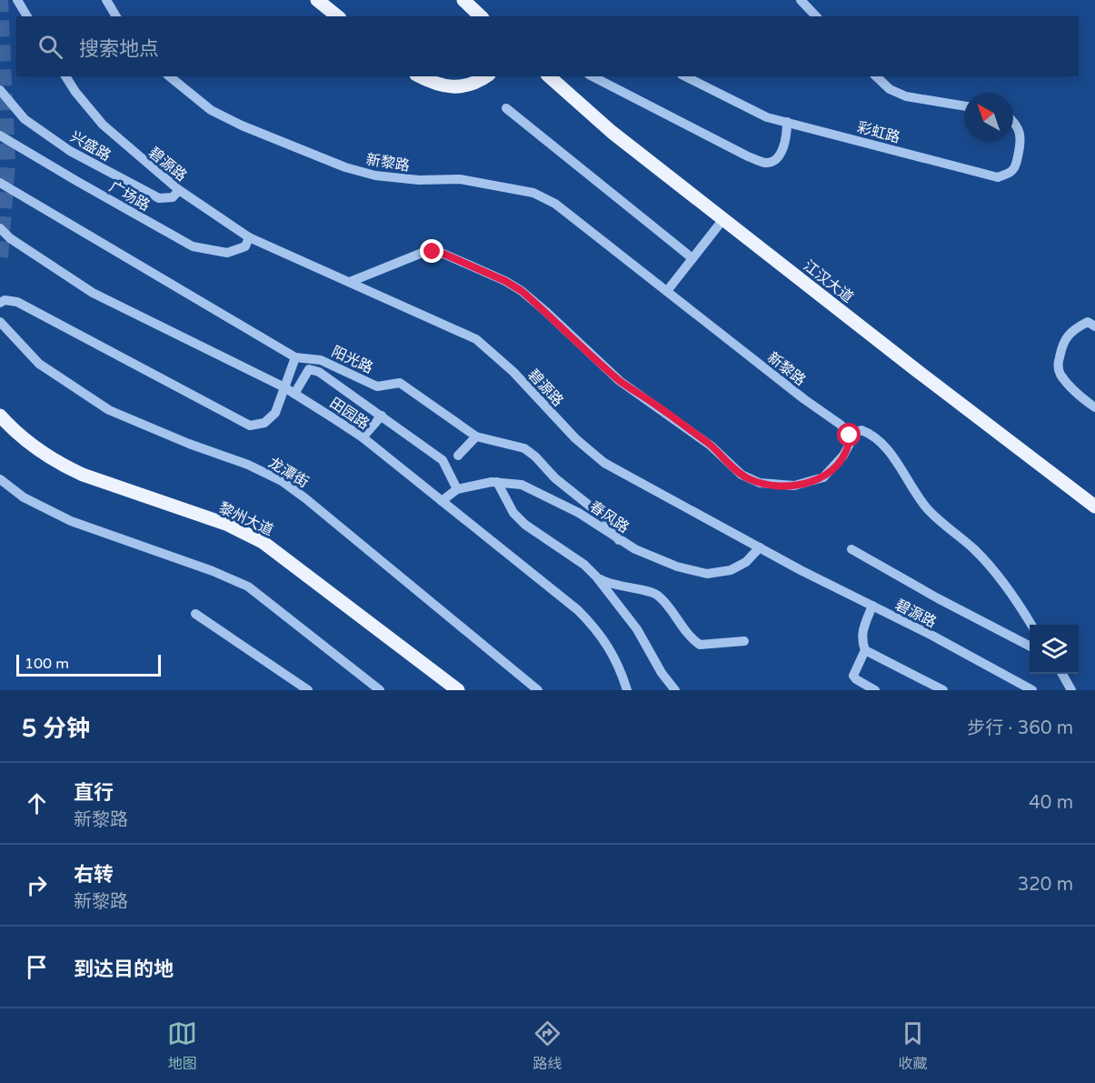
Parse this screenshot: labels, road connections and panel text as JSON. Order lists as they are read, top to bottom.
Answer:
{
  "streets": {
    "main road": ["江汉大道", "黎州大道"],
    "street": [
      "彩虹路",
      "兴盛路",
      "新黎路",
      "碧源路",
      "广场路",
      "阳光路",
      "田园路",
      "龙潭街",
      "春风路"
    ]
  },
  "crossings": [
    ["兴盛路", "碧源路"],
    ["碧源路", "广场路"],
    ["碧源路", "春风路"],
    ["阳光路", "春风路"],
    ["田园路", "春风路"]
  ],
  "scale_bar": "100 m",
  "north": "top left",
  "page": {
    "search": "搜索地点",
    "scale": "100 m",
    "heading": ["5 分钟", "步行 · 360 m"],
    "list": [
      ["直行", "新黎路", "40 m"],
      ["右转", "新黎路", "320 m"],
      "到达目的地"
    ],
    "nav": ["地图", "路线", "收藏"]
  }
}
